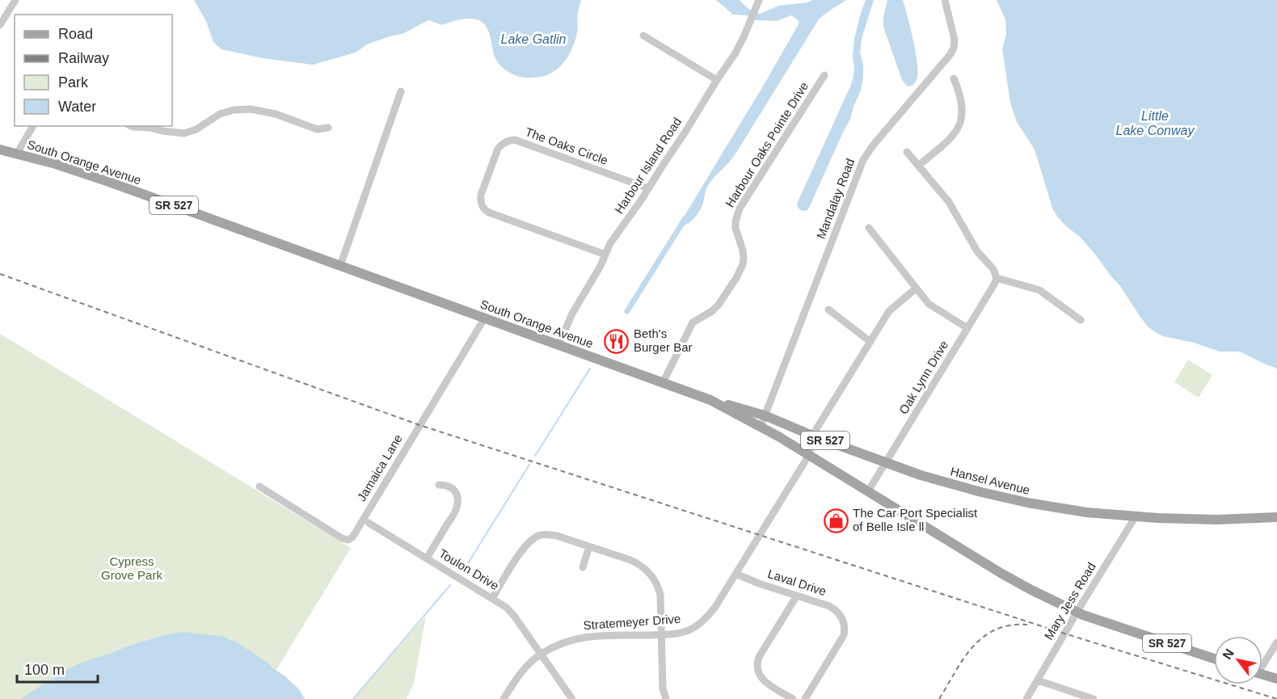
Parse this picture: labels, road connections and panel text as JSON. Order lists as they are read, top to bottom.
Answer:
{
  "streets": {
    "main road": ["South Orange Avenue", "SR 527", "Hansel Avenue"],
    "street": [
      "Harbour Oaks Pointe Drive",
      "The Oaks Circle",
      "Harbour Island Road",
      "Mandalay Road",
      "Oak Lynn Drive",
      "Jamaica Lane",
      "Toulon Drive",
      "Laval Drive",
      "Mary Jess Road",
      "Stratemeyer Drive"
    ]
  },
  "crossings": [
    ["Harbour Oaks Pointe Drive", "South Orange Avenue"],
    ["The Oaks Circle", "Harbour Island Road"],
    ["South Orange Avenue", "Harbour Island Road"],
    ["South Orange Avenue", "Mandalay Road"],
    ["South Orange Avenue", "Oak Lynn Drive"],
    ["South Orange Avenue", "Jamaica Lane"],
    ["South Orange Avenue", "Hansel Avenue"],
    ["South Orange Avenue", "Mary Jess Road"],
    ["South Orange Avenue", "Stratemeyer Drive"],
    ["Mandalay Road", "Hansel Avenue"],
    ["Oak Lynn Drive", "Hansel Avenue"],
    ["Hansel Avenue", "Mary Jess Road"],
    ["Toulon Drive", "Stratemeyer Drive"],
    ["Laval Drive", "Stratemeyer Drive"]
  ],
  "water": ["Lake Gatlin", "Little Lake Conway"],
  "parks": ["Cypress Grove Park"],
  "places": {
    "restaurant": ["Beth's Burger Bar"],
    "shop": ["The Car Port Specialist of Belle Isle ll"]
  },
  "legend": [
    "Road",
    "Railway",
    "Park",
    "Water"
  ],
  "scale_bar": "100 m",
  "north": "top left"
}
